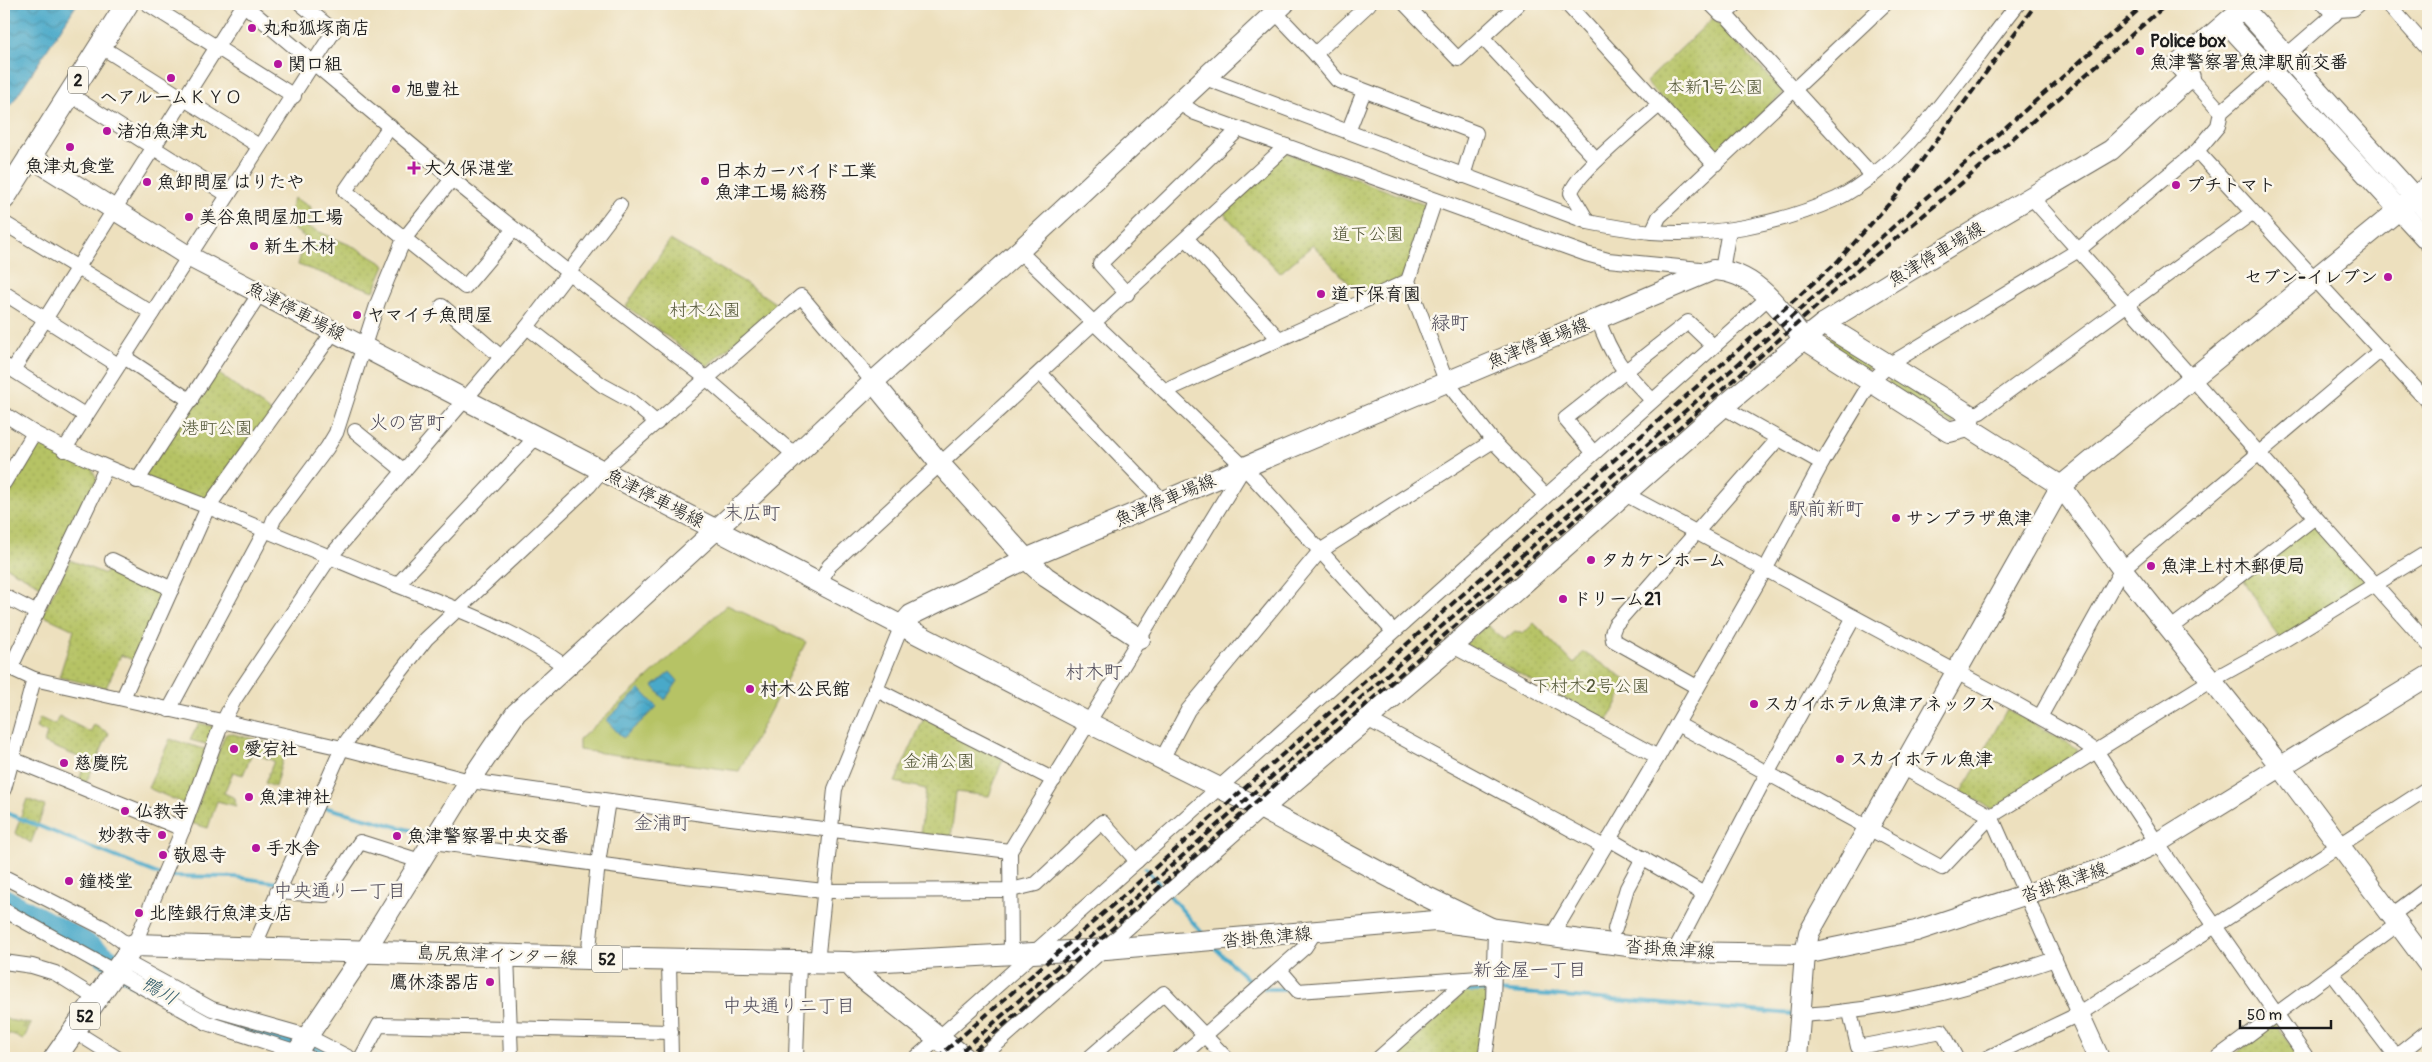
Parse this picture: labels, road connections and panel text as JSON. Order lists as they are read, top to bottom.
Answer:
{
  "streets": {
    "main road": ["2", "島尻魚津インター線", "52"],
    "street": ["魚津停車場線", "沓掛魚津線"]
  },
  "crossings": [
    ["2", "魚津停車場線"],
    ["沓掛魚津線", "島尻魚津インター線"],
    ["島尻魚津インター線", "52"]
  ],
  "districts": [
    "緑町",
    "火の宮町",
    "駅前新町",
    "末広町",
    "村木町",
    "金浦町",
    "中央通り一丁目",
    "新金屋一丁目",
    "中央通り二丁目"
  ],
  "water": ["鴨川"],
  "parks": [
    "本新1号公園",
    "道下公園",
    "村木公園",
    "港町公園",
    "下村木2号公園",
    "金浦公園"
  ],
  "places": {
    "other": [
      "丸和狐塚商店",
      "Police box 魚津警察署魚津駅前交番",
      "関口組",
      "ヘアルームＫＹＯ",
      "旭豊社",
      "渚泊魚津丸",
      "魚津丸食堂",
      "日本カーバイド工業 魚津工場 総務",
      "魚卸問屋 はりたや",
      "プチトマト",
      "美谷魚問屋加工場",
      "新生木材",
      "セブン-イレブン",
      "道下保育園",
      "ヤマイチ魚問屋",
      "サンプラザ魚津",
      "タカケンホーム",
      "魚津上村木郵便局",
      "ドリーム21",
      "村木公民館",
      "スカイホテル魚津アネックス",
      "愛宕社",
      "スカイホテル魚津",
      "慈慶院",
      "魚津神社",
      "仏教寺",
      "妙教寺",
      "魚津警察署中央交番",
      "手水舎",
      "敬恩寺",
      "鐘楼堂",
      "北陸銀行魚津支店",
      "鷹休漆器店"
    ],
    "health": ["大久保湛堂"]
  },
  "scale_bar": "50 m"
}
